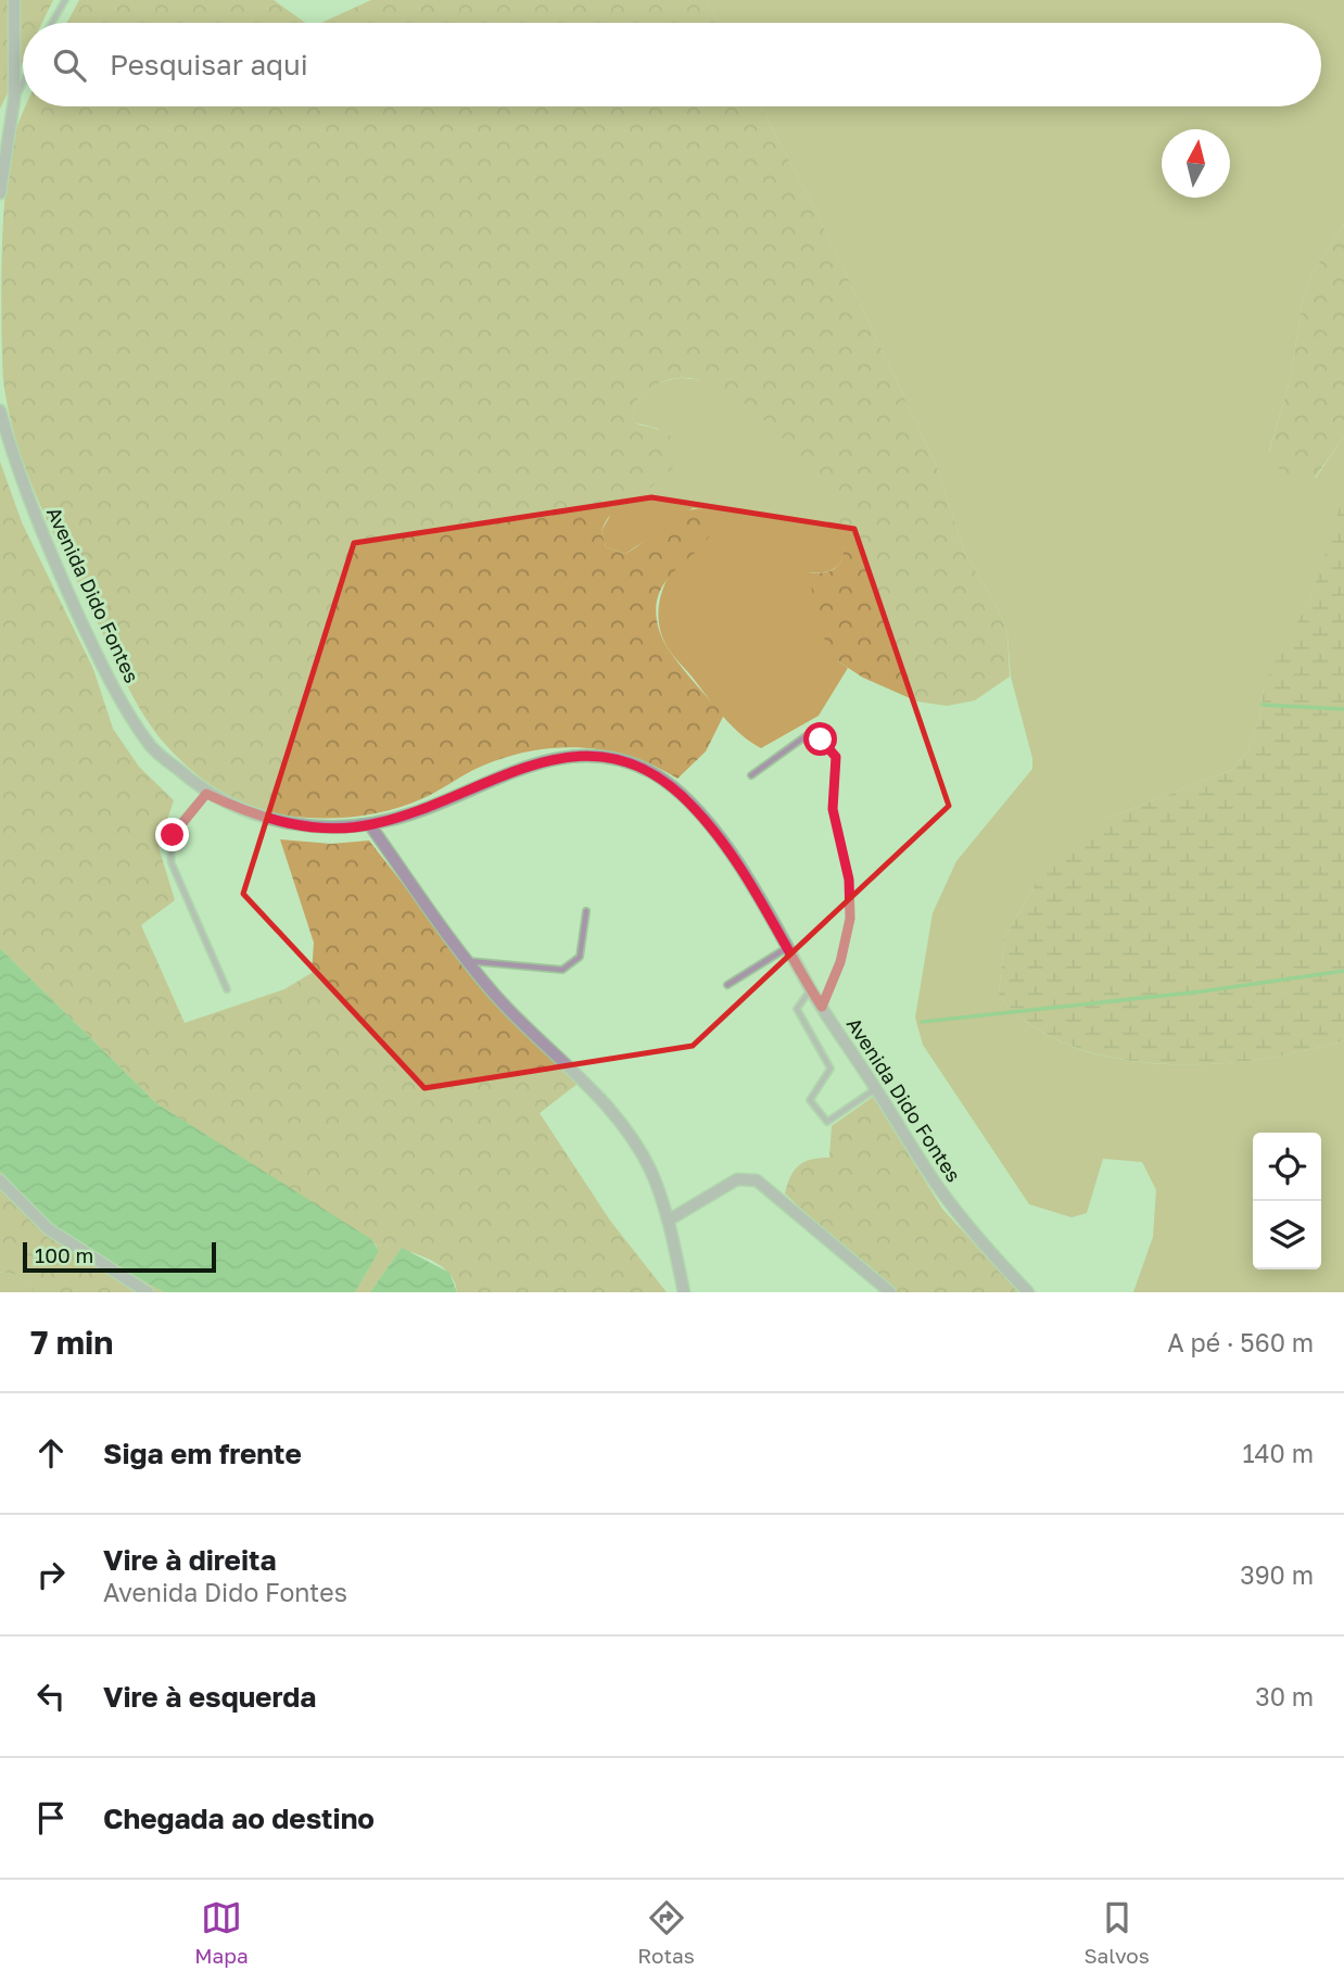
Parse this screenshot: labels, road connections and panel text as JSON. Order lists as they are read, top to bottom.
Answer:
{
  "streets": {
    "street": ["Avenida Dido Fontes"]
  },
  "scale_bar": "100 m",
  "north": "top",
  "page": {
    "search": "Pesquisar aqui",
    "scale": "100 m",
    "heading": ["7 min", "A pé · 560 m"],
    "list": [
      ["Siga em frente", "140 m"],
      ["Vire à direita", "Avenida Dido Fontes", "390 m"],
      ["Vire à esquerda", "30 m"],
      "Chegada ao destino"
    ],
    "nav": ["Mapa", "Rotas", "Salvos"]
  }
}
